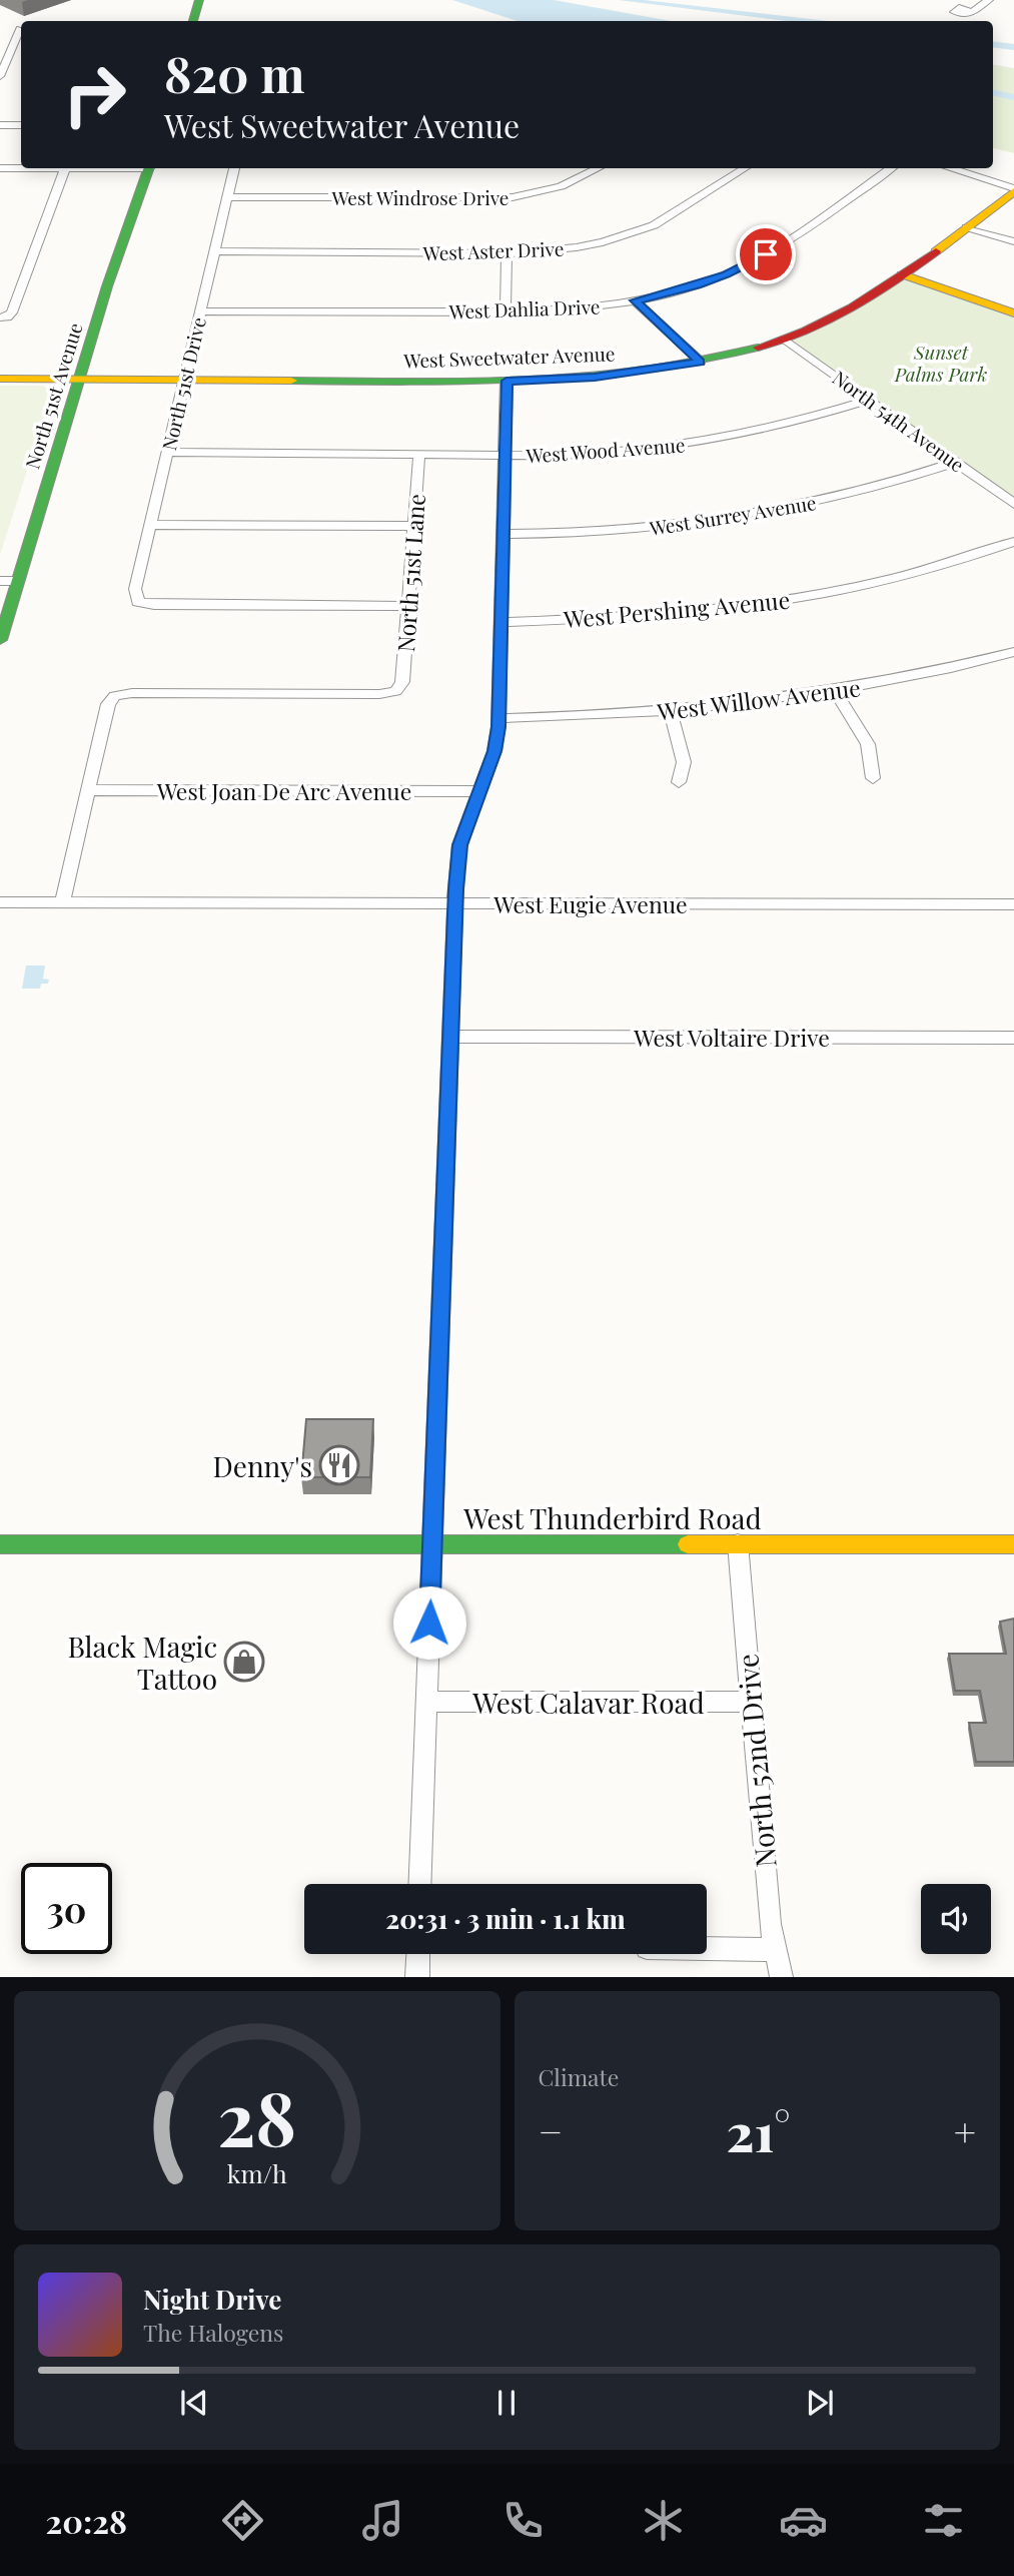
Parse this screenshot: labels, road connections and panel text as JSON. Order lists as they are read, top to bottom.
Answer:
{
  "streets": {
    "main road": ["West Sweetwater Avenue", "North 51st Avenue", "West Thunderbird Road"],
    "street": [
      "West Windrose Drive",
      "West Aster Drive",
      "West Dahlia Drive",
      "North 51st Drive",
      "North 54th Avenue",
      "West Wood Avenue",
      "West Surrey Avenue",
      "North 51st Lane",
      "West Pershing Avenue",
      "West Willow Avenue",
      "West Joan De Arc Avenue",
      "West Eugie Avenue",
      "West Voltaire Drive",
      "West Calavar Road",
      "North 52nd Drive"
    ]
  },
  "crossings": [
    ["West Windrose Drive", "North 51st Drive"],
    ["West Aster Drive", "North 51st Drive"],
    ["West Dahlia Drive", "North 51st Drive"],
    ["West Sweetwater Avenue", "North 51st Drive"],
    ["West Sweetwater Avenue", "North 51st Avenue"],
    ["West Sweetwater Avenue", "North 54th Avenue"],
    ["North 51st Drive", "West Wood Avenue"],
    ["North 51st Drive", "North 51st Lane"],
    ["North 54th Avenue", "West Wood Avenue"],
    ["North 54th Avenue", "West Surrey Avenue"],
    ["West Wood Avenue", "North 51st Lane"],
    ["North 51st Lane", "West Joan De Arc Avenue"],
    ["West Thunderbird Road", "North 52nd Drive"],
    ["West Calavar Road", "North 52nd Drive"]
  ],
  "parks": ["Sunset Palms Park"],
  "places": {
    "restaurant": ["Denny's"],
    "shop": ["Black Magic Tattoo"]
  },
  "page": {
    "turn": ["820 m", "West Sweetwater Avenue"],
    "limit": "30",
    "trip": "20:31 · 3 min · 1.1 km",
    "tile": "Climate",
    "heat": ["−", "21°", "+"],
    "song": ["Night Drive", "The Halogens"],
    "tabs": "20:28",
    "gauge": ["28", "km/h"]
  }
}
